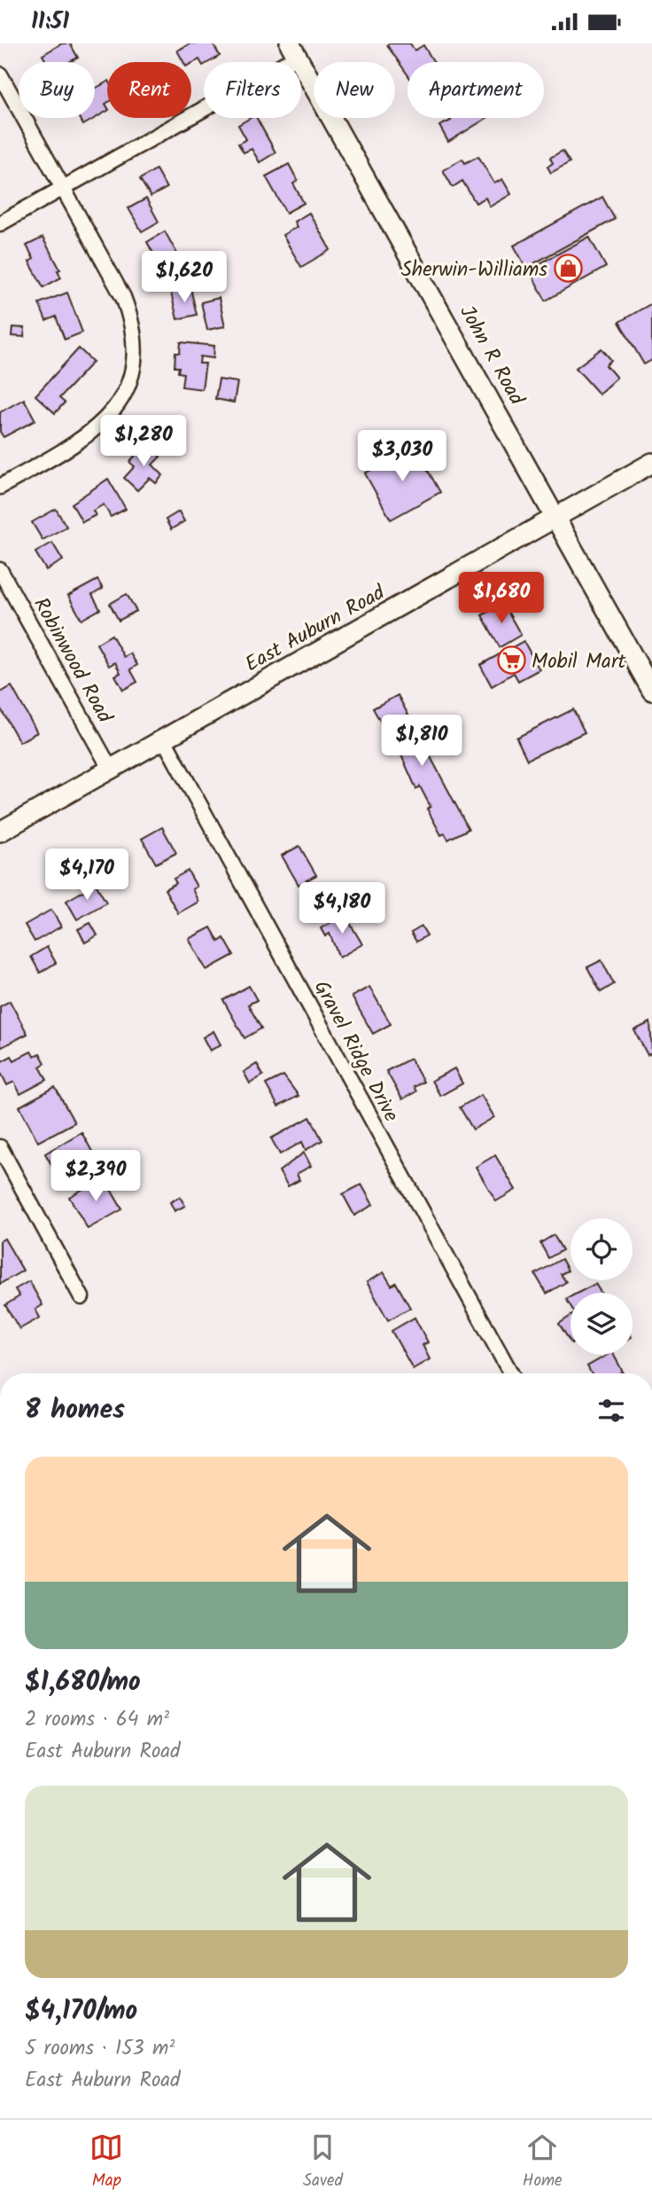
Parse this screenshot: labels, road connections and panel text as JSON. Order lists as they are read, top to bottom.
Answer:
{
  "streets": {
    "main road": ["John R Road", "East Auburn Road"],
    "street": ["Robinwood Road", "Gravel Ridge Drive"]
  },
  "crossings": [
    ["John R Road", "East Auburn Road"],
    ["East Auburn Road", "Robinwood Road"],
    ["East Auburn Road", "Gravel Ridge Drive"]
  ],
  "places": {
    "shop": ["Sherwin-Williams"],
    "supermarket": ["Mobil Mart"]
  },
  "page": {
    "status": "11:51",
    "chip": [
      "Buy",
      "Rent",
      "Filters",
      "New",
      "Apartment"
    ],
    "price": [
      "$1,620",
      "$1,280",
      "$3,030",
      "$1,680",
      "$1,810",
      "$4,170",
      "$4,180",
      "$2,390"
    ],
    "heading": "8 homes",
    "list": [
      {
        "name": "$1,680/mo",
        "note": "2 rooms · 64 m² · East Auburn Road"
      },
      {
        "name": "$4,170/mo",
        "note": "5 rooms · 153 m² · East Auburn Road"
      }
    ],
    "tabs": ["Map", "Saved", "Home"]
  }
}
